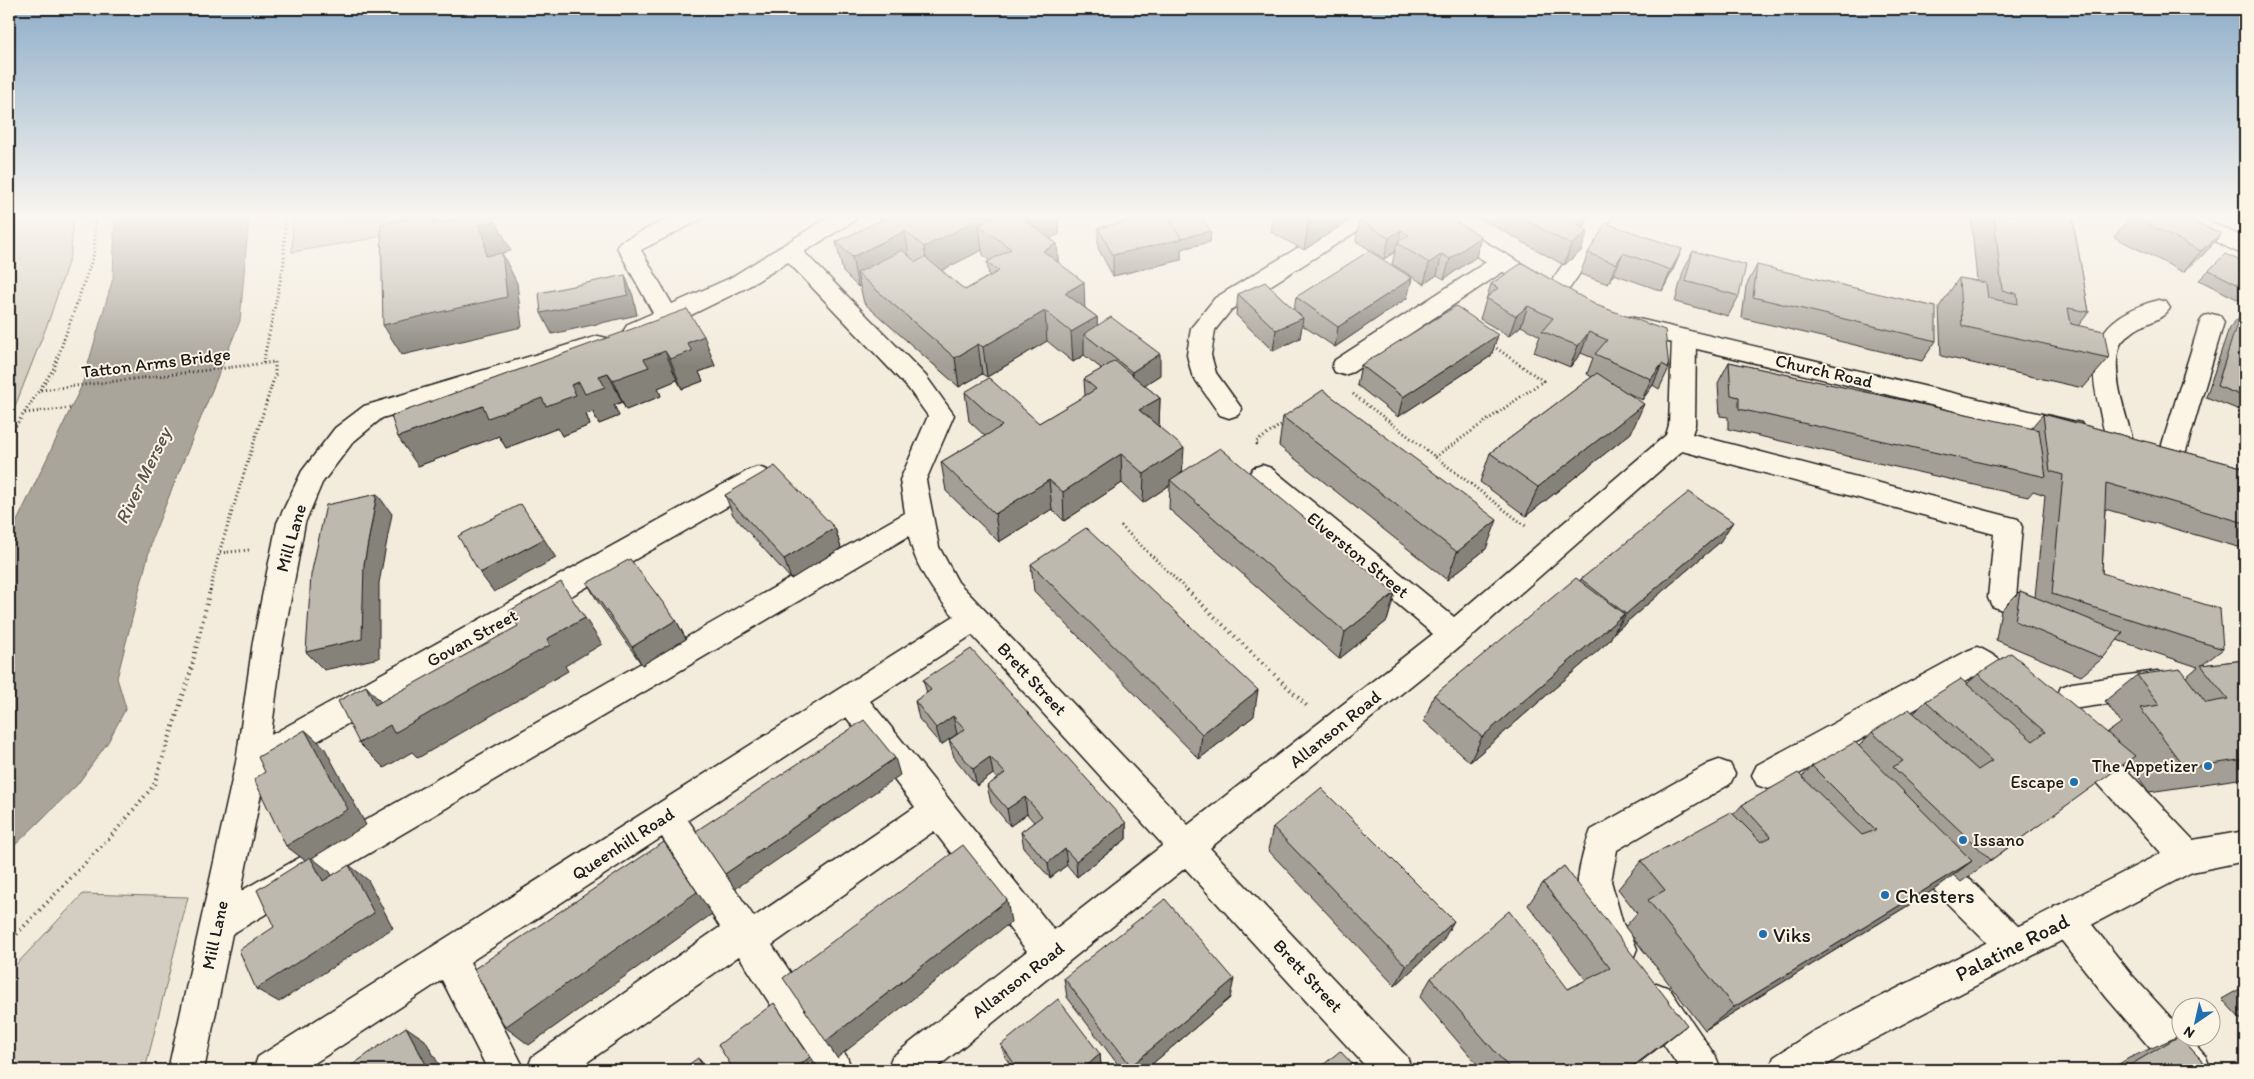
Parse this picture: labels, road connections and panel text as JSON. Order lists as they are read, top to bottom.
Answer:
{
  "streets": {
    "street": [
      "Church Road",
      "Mill Lane",
      "Elverston Street",
      "Govan Street",
      "Brett Street",
      "Allanson Road",
      "Queenhill Road",
      "Palatine Road"
    ],
    "path": ["Tatton Arms Bridge"]
  },
  "crossings": [
    ["Mill Lane", "Govan Street"],
    ["Elverston Street", "Allanson Road"],
    ["Brett Street", "Allanson Road"],
    ["Brett Street", "Queenhill Road"]
  ],
  "water": ["River Mersey"],
  "places": [
    "The Appetizer",
    "Escape",
    "Issano",
    "Chesters",
    "Viks"
  ],
  "north": "bottom left"
}
